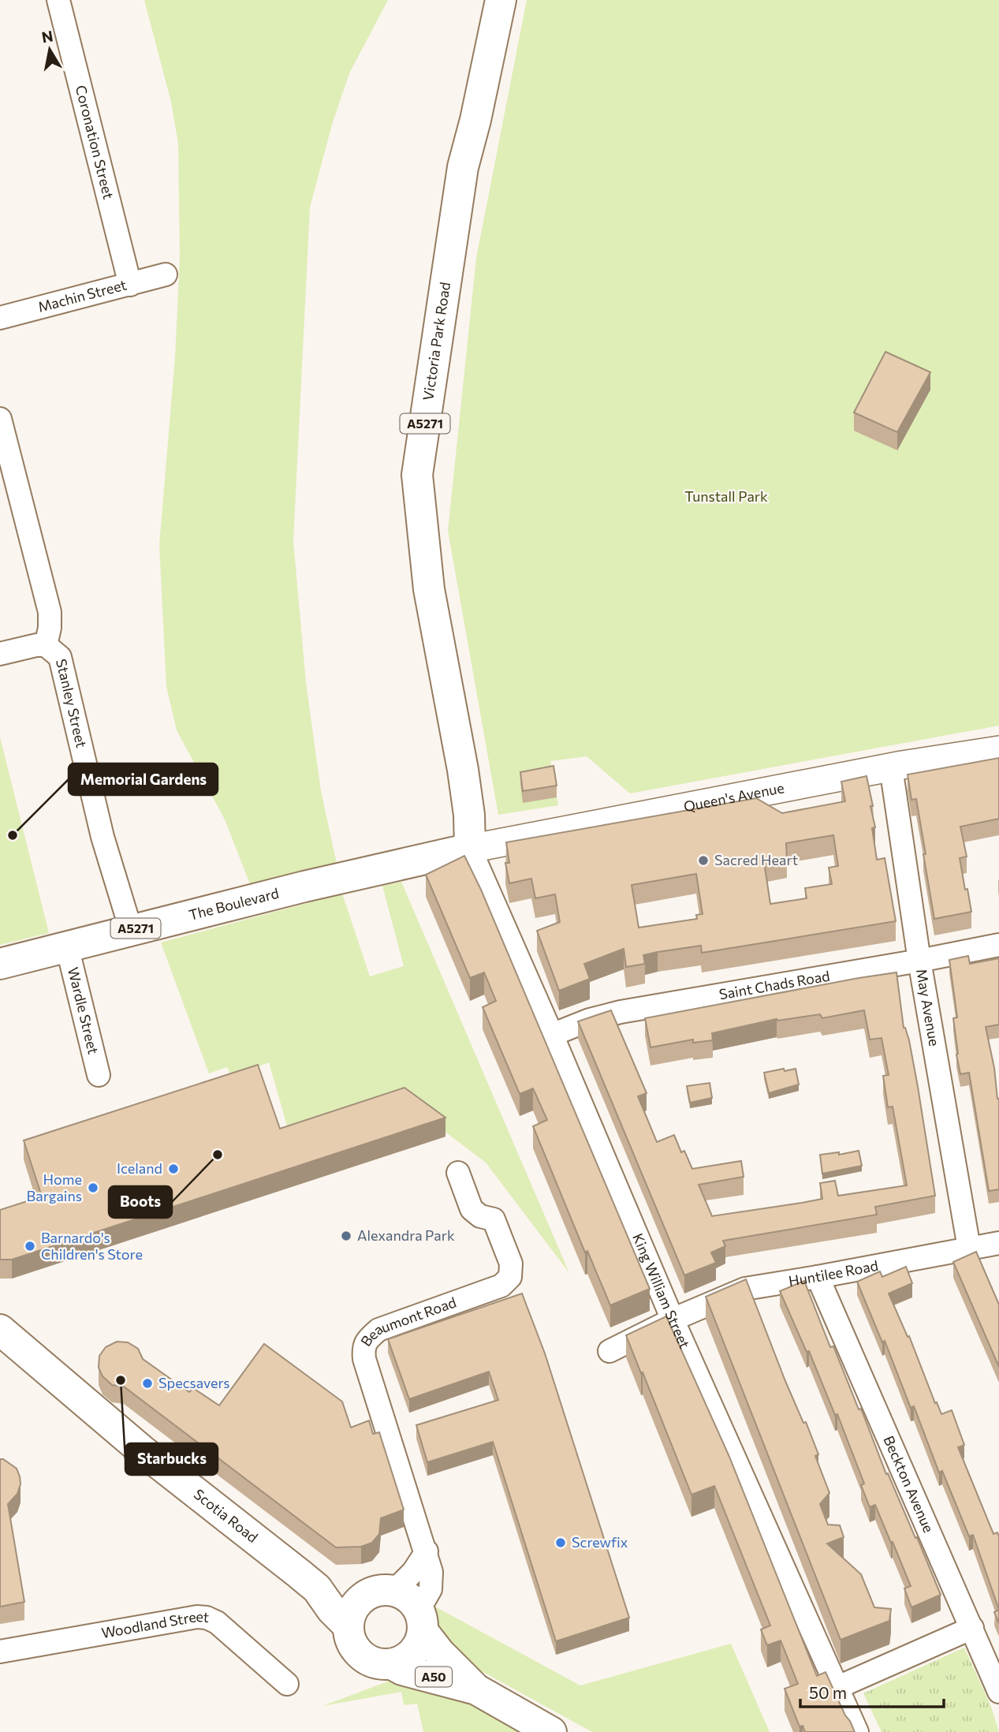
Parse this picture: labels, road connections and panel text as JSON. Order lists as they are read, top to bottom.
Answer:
{
  "streets": {
    "main road": [
      "Victoria Park Road",
      "A5271",
      "The Boulevard",
      "Scotia Road",
      "A50"
    ],
    "street": [
      "Coronation Street",
      "Machin Street",
      "Stanley Street",
      "Queen's Avenue",
      "Saint Chads Road",
      "May Avenue",
      "Wardle Street",
      "Huntilee Road",
      "King William Street",
      "Beaumont Road",
      "Beckton Avenue",
      "Woodland Street"
    ]
  },
  "crossings": [
    ["Coronation Street", "Machin Street"],
    ["Victoria Park Road", "Queen's Avenue"],
    ["Victoria Park Road", "The Boulevard"],
    ["Victoria Park Road", "King William Street"],
    ["Stanley Street", "The Boulevard"],
    ["Queen's Avenue", "The Boulevard"],
    ["Queen's Avenue", "May Avenue"],
    ["Queen's Avenue", "King William Street"],
    ["The Boulevard", "Wardle Street"],
    ["The Boulevard", "King William Street"],
    ["Saint Chads Road", "May Avenue"],
    ["Saint Chads Road", "King William Street"],
    ["May Avenue", "Huntilee Road"],
    ["Huntilee Road", "King William Street"],
    ["Huntilee Road", "Beckton Avenue"],
    ["Beaumont Road", "Scotia Road"],
    ["Beaumont Road", "A50"],
    ["Scotia Road", "A50"]
  ],
  "parks": ["Tunstall Park"],
  "places": [
    "Memorial Gardens",
    "Sacred Heart",
    "Boots",
    "Iceland",
    "Home Bargains",
    "Alexandra Park",
    "Barnardo's Children's Store",
    "Starbucks",
    "Specsavers",
    "Screwfix"
  ],
  "scale_bar": "50 m",
  "north": "top"
}
